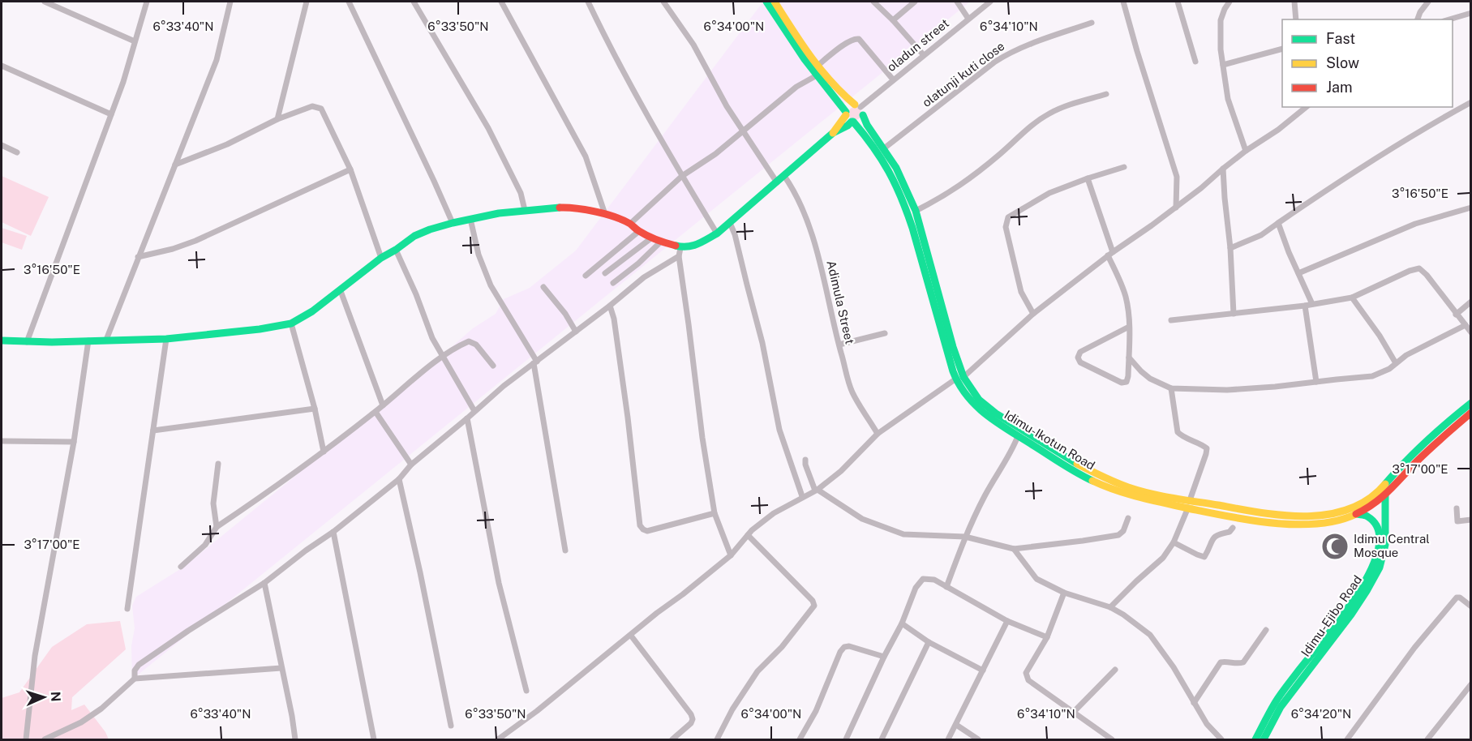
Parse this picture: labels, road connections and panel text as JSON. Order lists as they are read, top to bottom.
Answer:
{
  "streets": {
    "main road": ["Idimu-Ikotun Road", "Idimu-Ejibo Road"],
    "street": ["oladun street", "olatunji kuti close", "Adimula Street"]
  },
  "crossings": [
    ["oladun street", "Idimu-Ikotun Road"],
    ["olatunji kuti close", "Idimu-Ikotun Road"],
    ["Idimu-Ikotun Road", "Idimu-Ejibo Road"]
  ],
  "places": {
    "mosque": ["Idimu Central Mosque"]
  },
  "legend": ["Fast", "Slow", "Jam"],
  "north": "right",
  "coordinates": [
    "6°33'40\"N",
    "6°33'50\"N",
    "6°34'00\"N",
    "6°34'10\"N",
    "3°16'50\"E",
    "3°17'00\"E",
    "6°34'20\"N"
  ]
}
